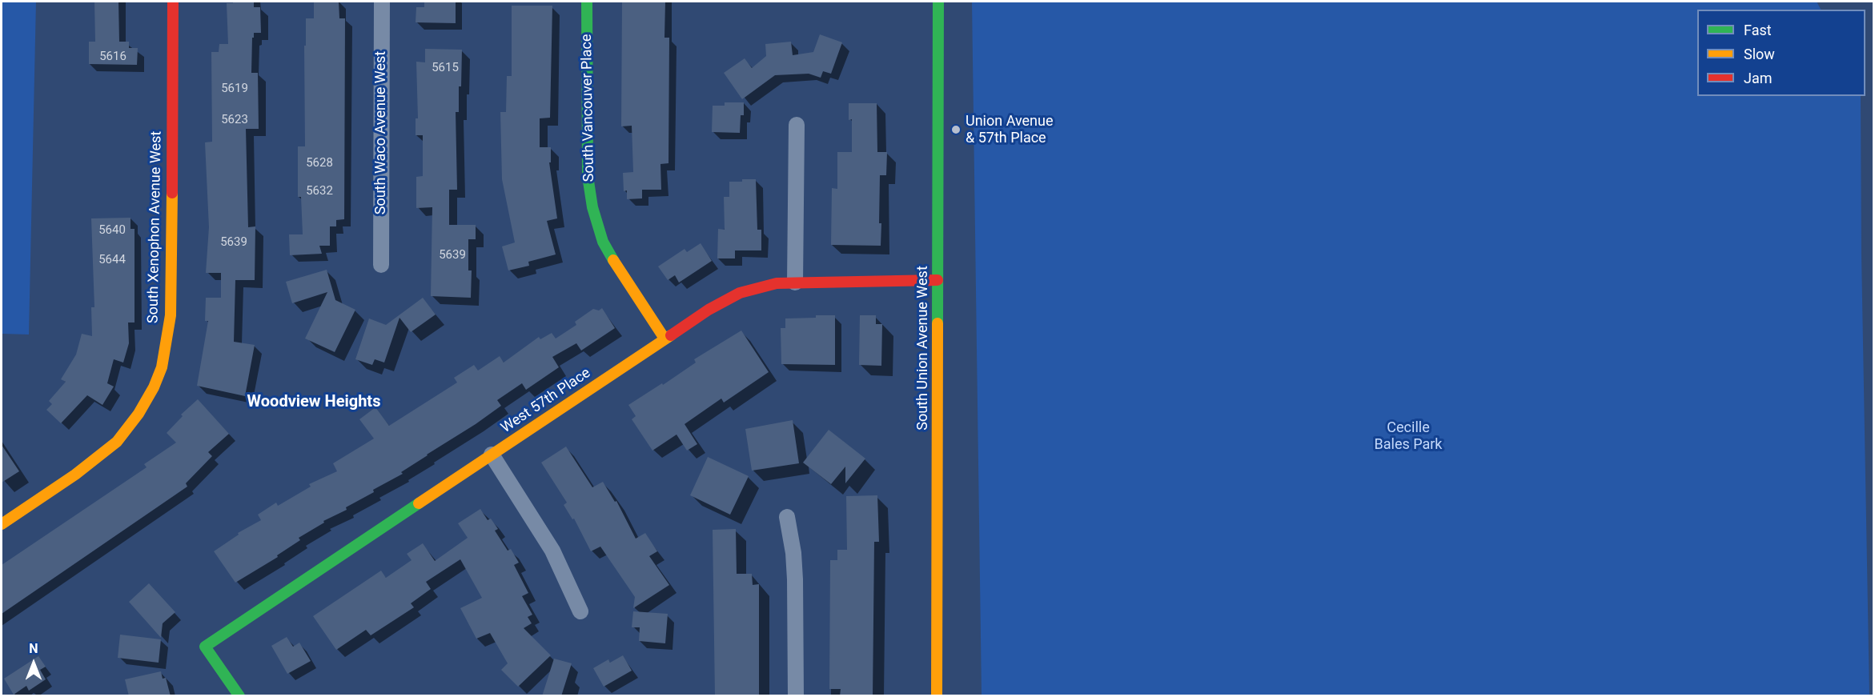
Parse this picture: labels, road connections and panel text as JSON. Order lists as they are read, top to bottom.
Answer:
{
  "streets": {
    "street": [
      "South Vancouver Place",
      "South Waco Avenue West",
      "South Xenophon Avenue West",
      "South Union Avenue West",
      "West 57th Place"
    ]
  },
  "crossings": [
    ["South Vancouver Place", "West 57th Place"],
    ["South Union Avenue West", "West 57th Place"]
  ],
  "districts": ["Woodview Heights"],
  "parks": ["Cecille Bales Park"],
  "places": ["Union Avenue & 57th Place"],
  "house_numbers": [
    "5616",
    "5615",
    "5619",
    "5623",
    "5628",
    "5632",
    "5640",
    "5639",
    "5639",
    "5644"
  ],
  "legend": ["Fast", "Slow", "Jam"],
  "north": "top"
}
